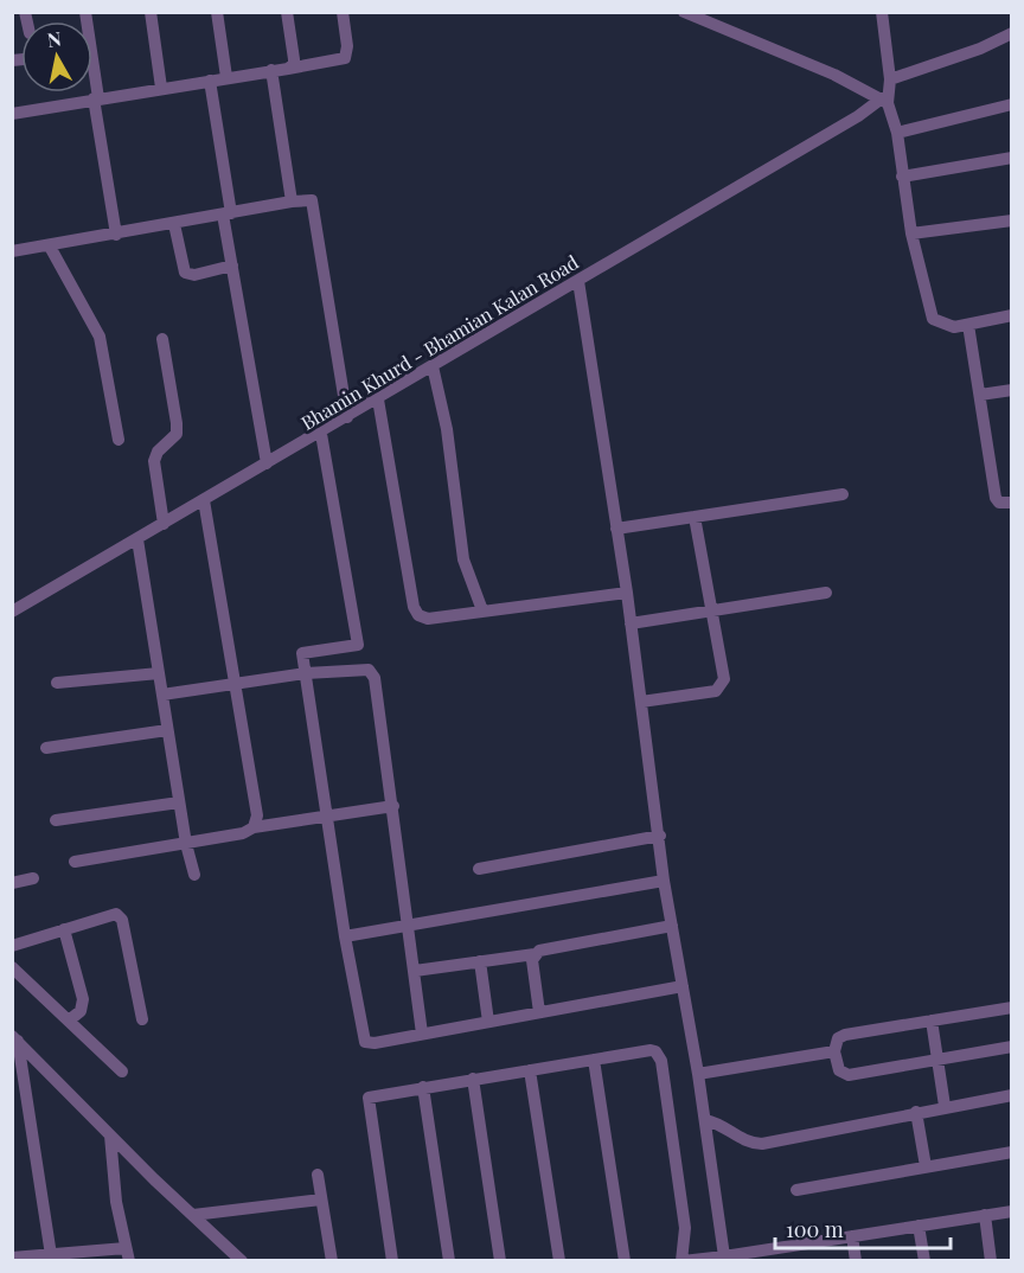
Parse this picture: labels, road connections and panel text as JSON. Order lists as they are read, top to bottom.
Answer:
{
  "streets": {
    "street": ["Bhamin Khurd - Bhamian Kalan Road"]
  },
  "scale_bar": "100 m",
  "north": "top"
}
